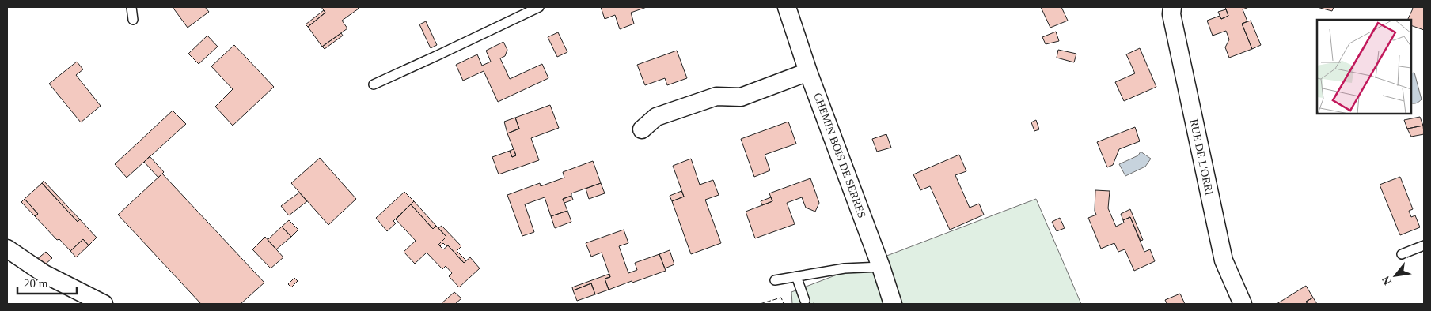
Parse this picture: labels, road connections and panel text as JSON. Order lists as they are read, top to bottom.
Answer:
{
  "streets": {
    "street": ["CHEMIN BOIS DE SERRES", "RUE DE L'ORRI"]
  },
  "scale_bar": "20 m",
  "north": "bottom left"
}
